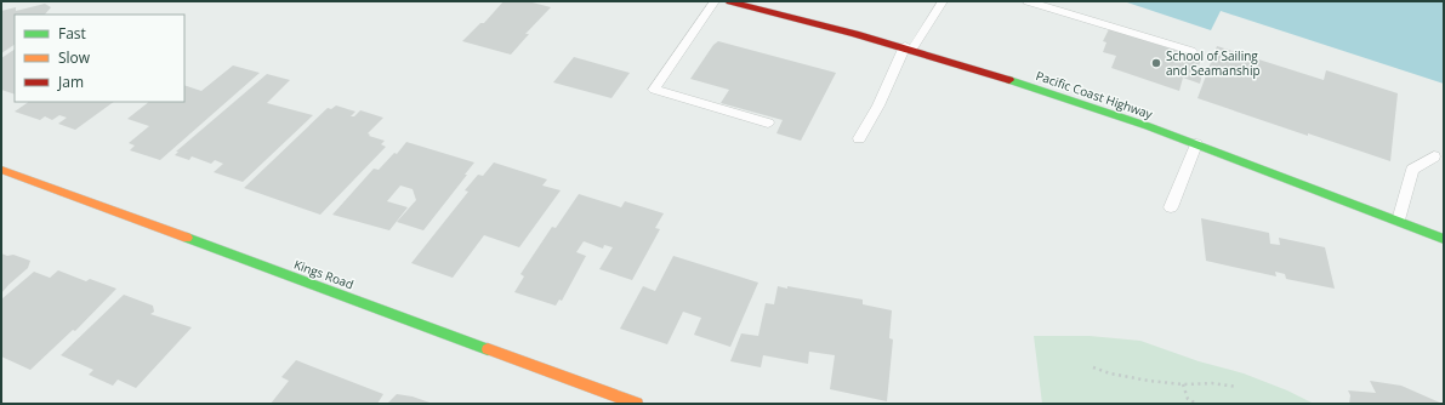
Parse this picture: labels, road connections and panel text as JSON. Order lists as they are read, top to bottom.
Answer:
{
  "streets": {
    "main road": ["Pacific Coast Highway", "Kings Road"]
  },
  "places": ["School of Sailing and Seamanship"],
  "legend": ["Fast", "Slow", "Jam"]
}
